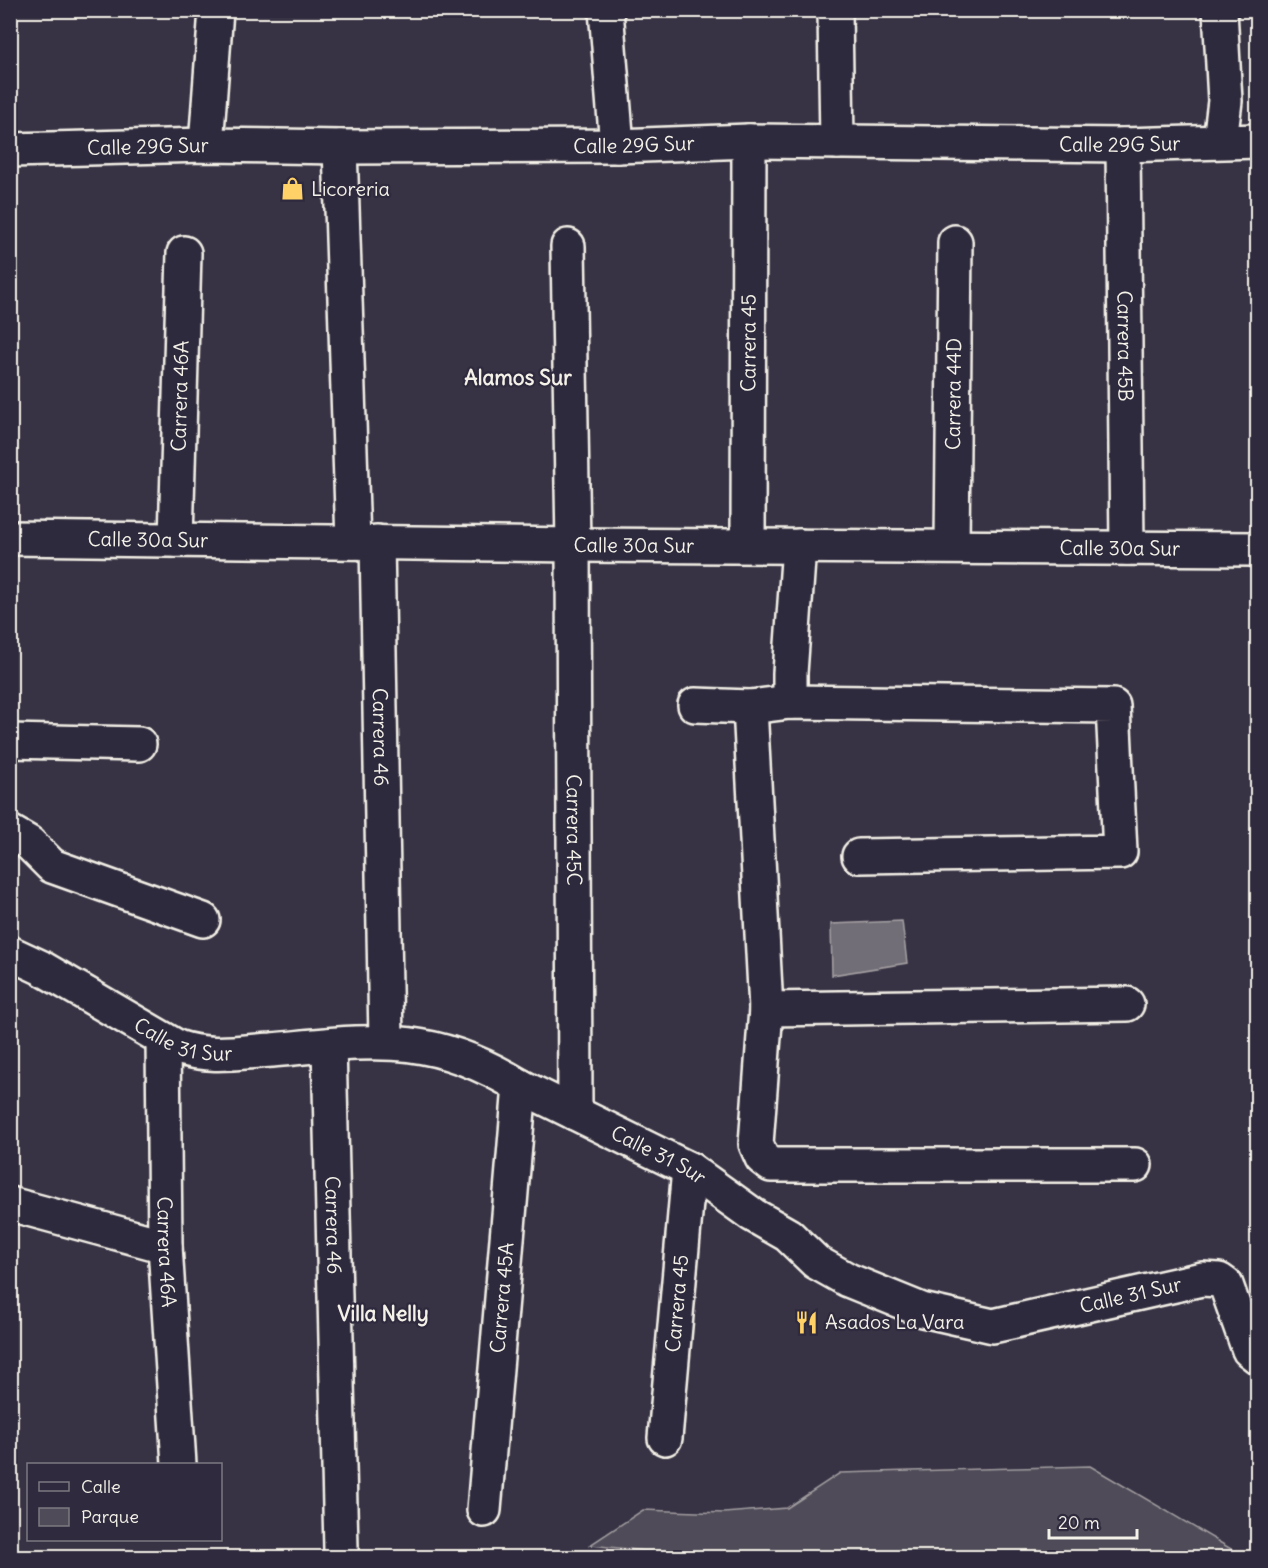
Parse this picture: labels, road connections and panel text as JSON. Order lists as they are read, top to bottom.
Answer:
{
  "streets": {
    "street": [
      "Calle 29G Sur",
      "Carrera 45",
      "Carrera 45B",
      "Carrera 44D",
      "Carrera 46A",
      "Calle 30a Sur",
      "Carrera 46",
      "Carrera 45C",
      "Calle 31 Sur",
      "Carrera 45A"
    ]
  },
  "crossings": [
    ["Calle 29G Sur", "Carrera 45"],
    ["Calle 29G Sur", "Carrera 45B"],
    ["Calle 29G Sur", "Carrera 46"],
    ["Carrera 45", "Calle 30a Sur"],
    ["Carrera 45", "Calle 31 Sur"],
    ["Carrera 45B", "Calle 30a Sur"],
    ["Carrera 44D", "Calle 30a Sur"],
    ["Carrera 46A", "Calle 30a Sur"],
    ["Carrera 46A", "Calle 31 Sur"],
    ["Calle 30a Sur", "Carrera 46"],
    ["Calle 30a Sur", "Carrera 45C"],
    ["Carrera 46", "Calle 31 Sur"],
    ["Carrera 45C", "Calle 31 Sur"],
    ["Calle 31 Sur", "Carrera 45A"]
  ],
  "districts": ["Alamos Sur", "Villa Nelly"],
  "places": {
    "shop": ["Licoreria"],
    "restaurant": ["Asados La Vara"]
  },
  "legend": ["Calle", "Parque"],
  "scale_bar": "20 m"
}
